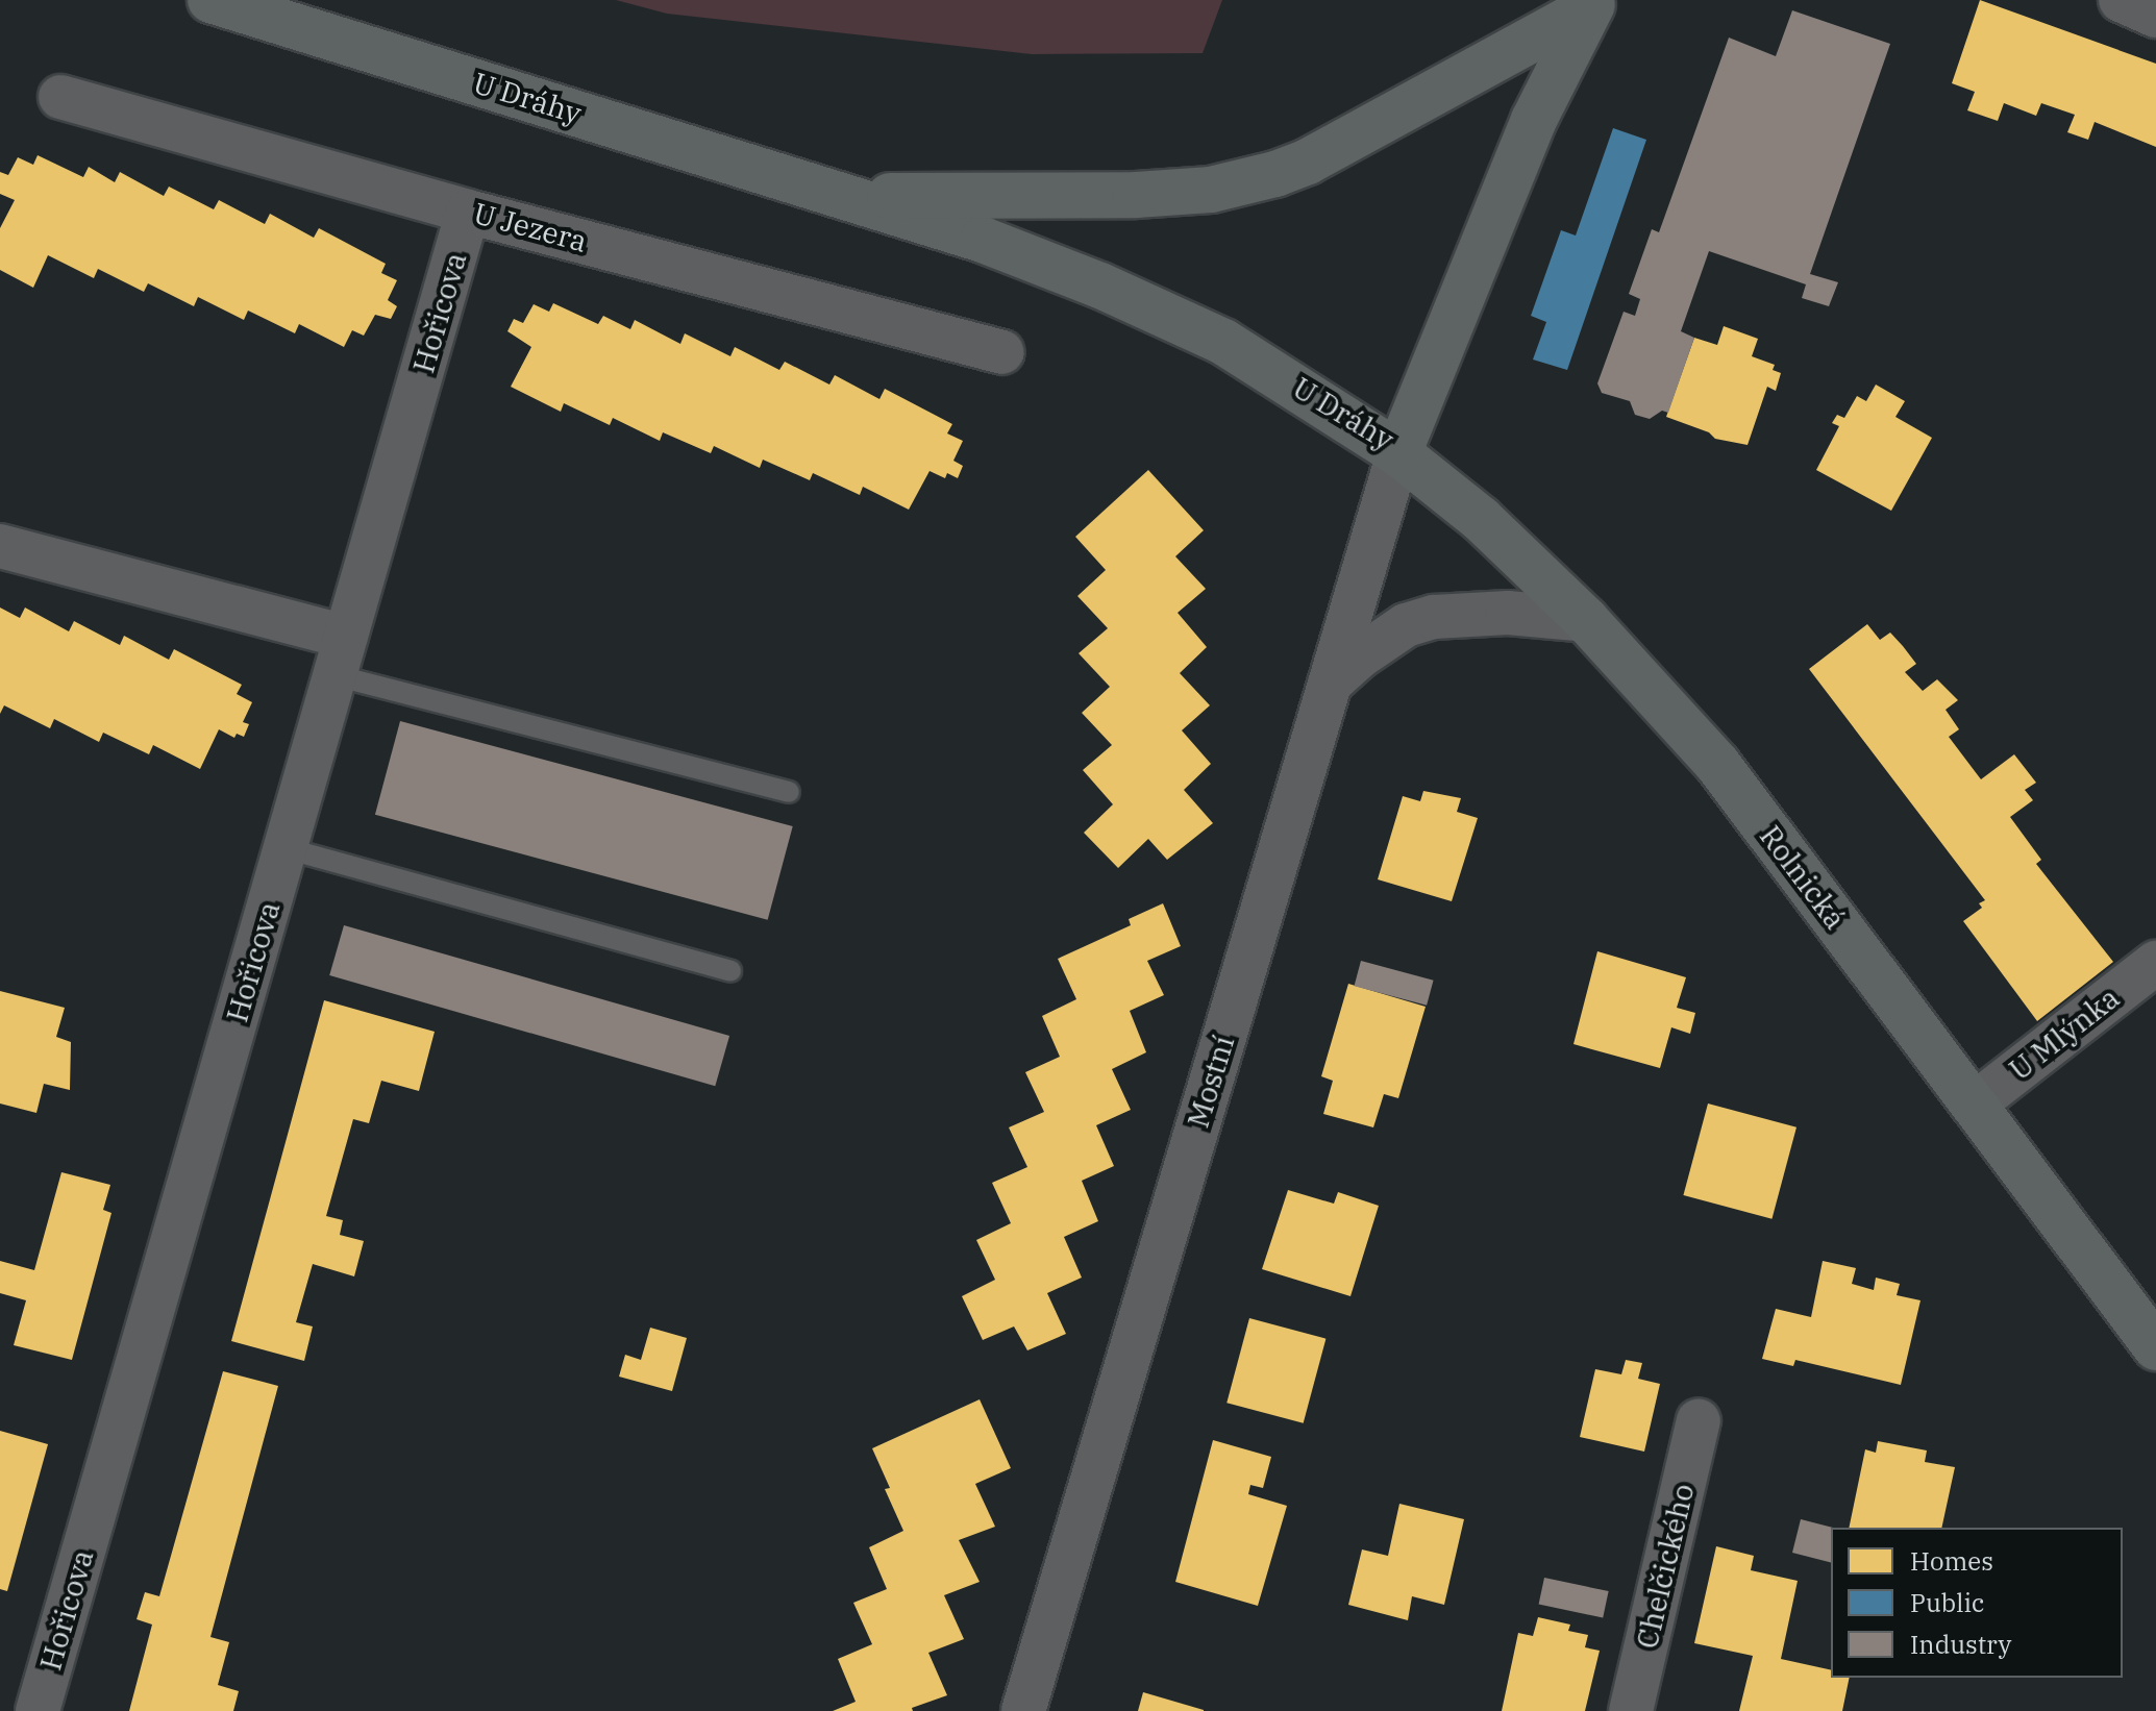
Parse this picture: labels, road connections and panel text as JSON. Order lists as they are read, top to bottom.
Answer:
{
  "streets": {
    "street": [
      "U Dráhy",
      "U Jezera",
      "Hořicova",
      "Rolnická",
      "U Mlýnka",
      "Mostní",
      "Chelčického"
    ]
  },
  "crossings": [
    ["U Dráhy", "Rolnická"],
    ["U Dráhy", "Mostní"],
    ["U Jezera", "Hořicova"],
    ["Rolnická", "U Mlýnka"],
    ["Rolnická", "Mostní"]
  ],
  "legend": ["Homes", "Public", "Industry"]
}
